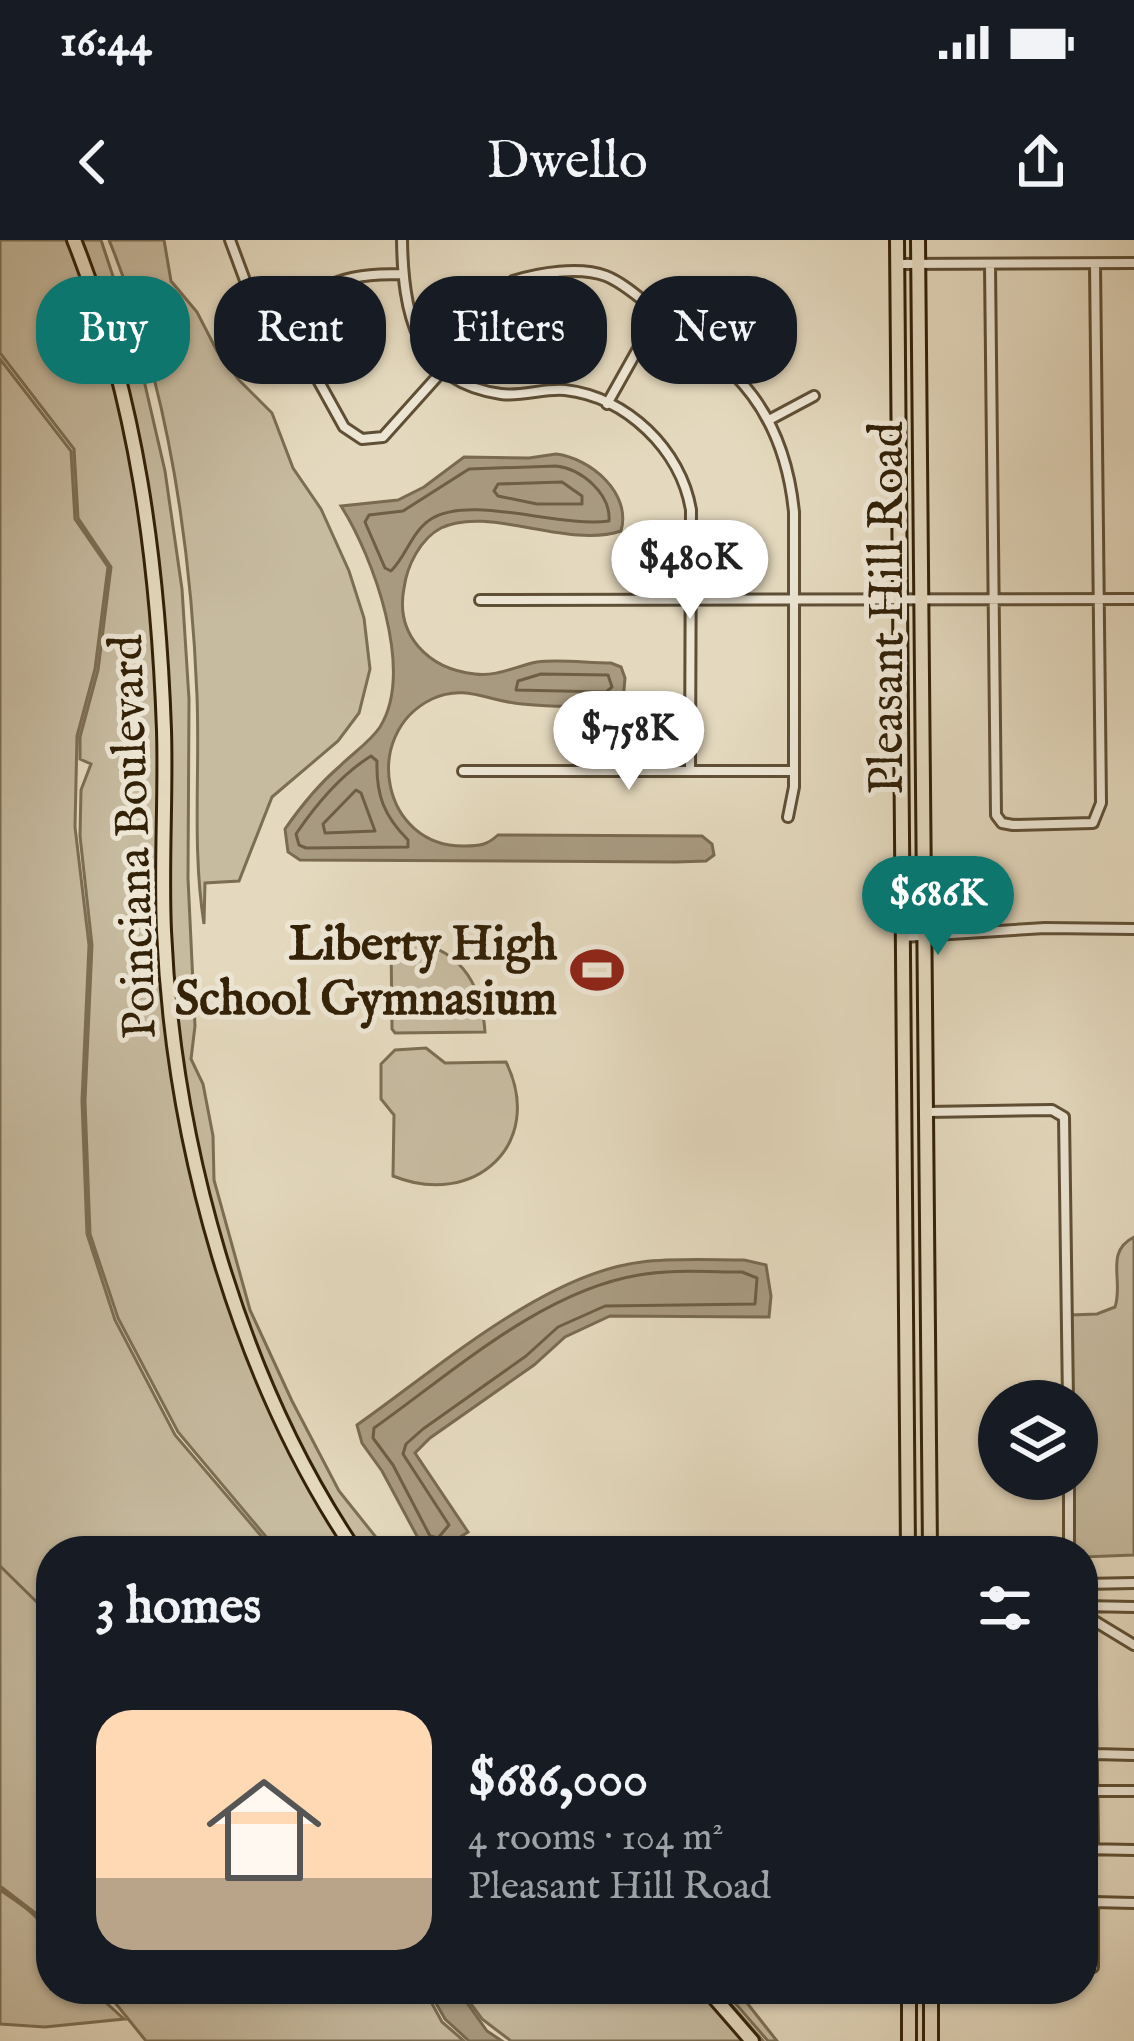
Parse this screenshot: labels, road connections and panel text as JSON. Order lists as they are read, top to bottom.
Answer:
{
  "streets": {
    "main road": ["Pleasant Hill Road", "Poinciana Boulevard"]
  },
  "places": {
    "sports": ["Liberty High School Gymnasium"]
  },
  "page": {
    "status": "16:44",
    "header": "Dwello",
    "chip": [
      "Buy",
      "Rent",
      "Filters",
      "New"
    ],
    "price": ["$480K", "$758K", "$686K"],
    "heading": "3 homes",
    "list": [
      {
        "name": "$686,000",
        "note": "4 rooms · 104 m² · Pleasant Hill Road"
      }
    ]
  }
}
